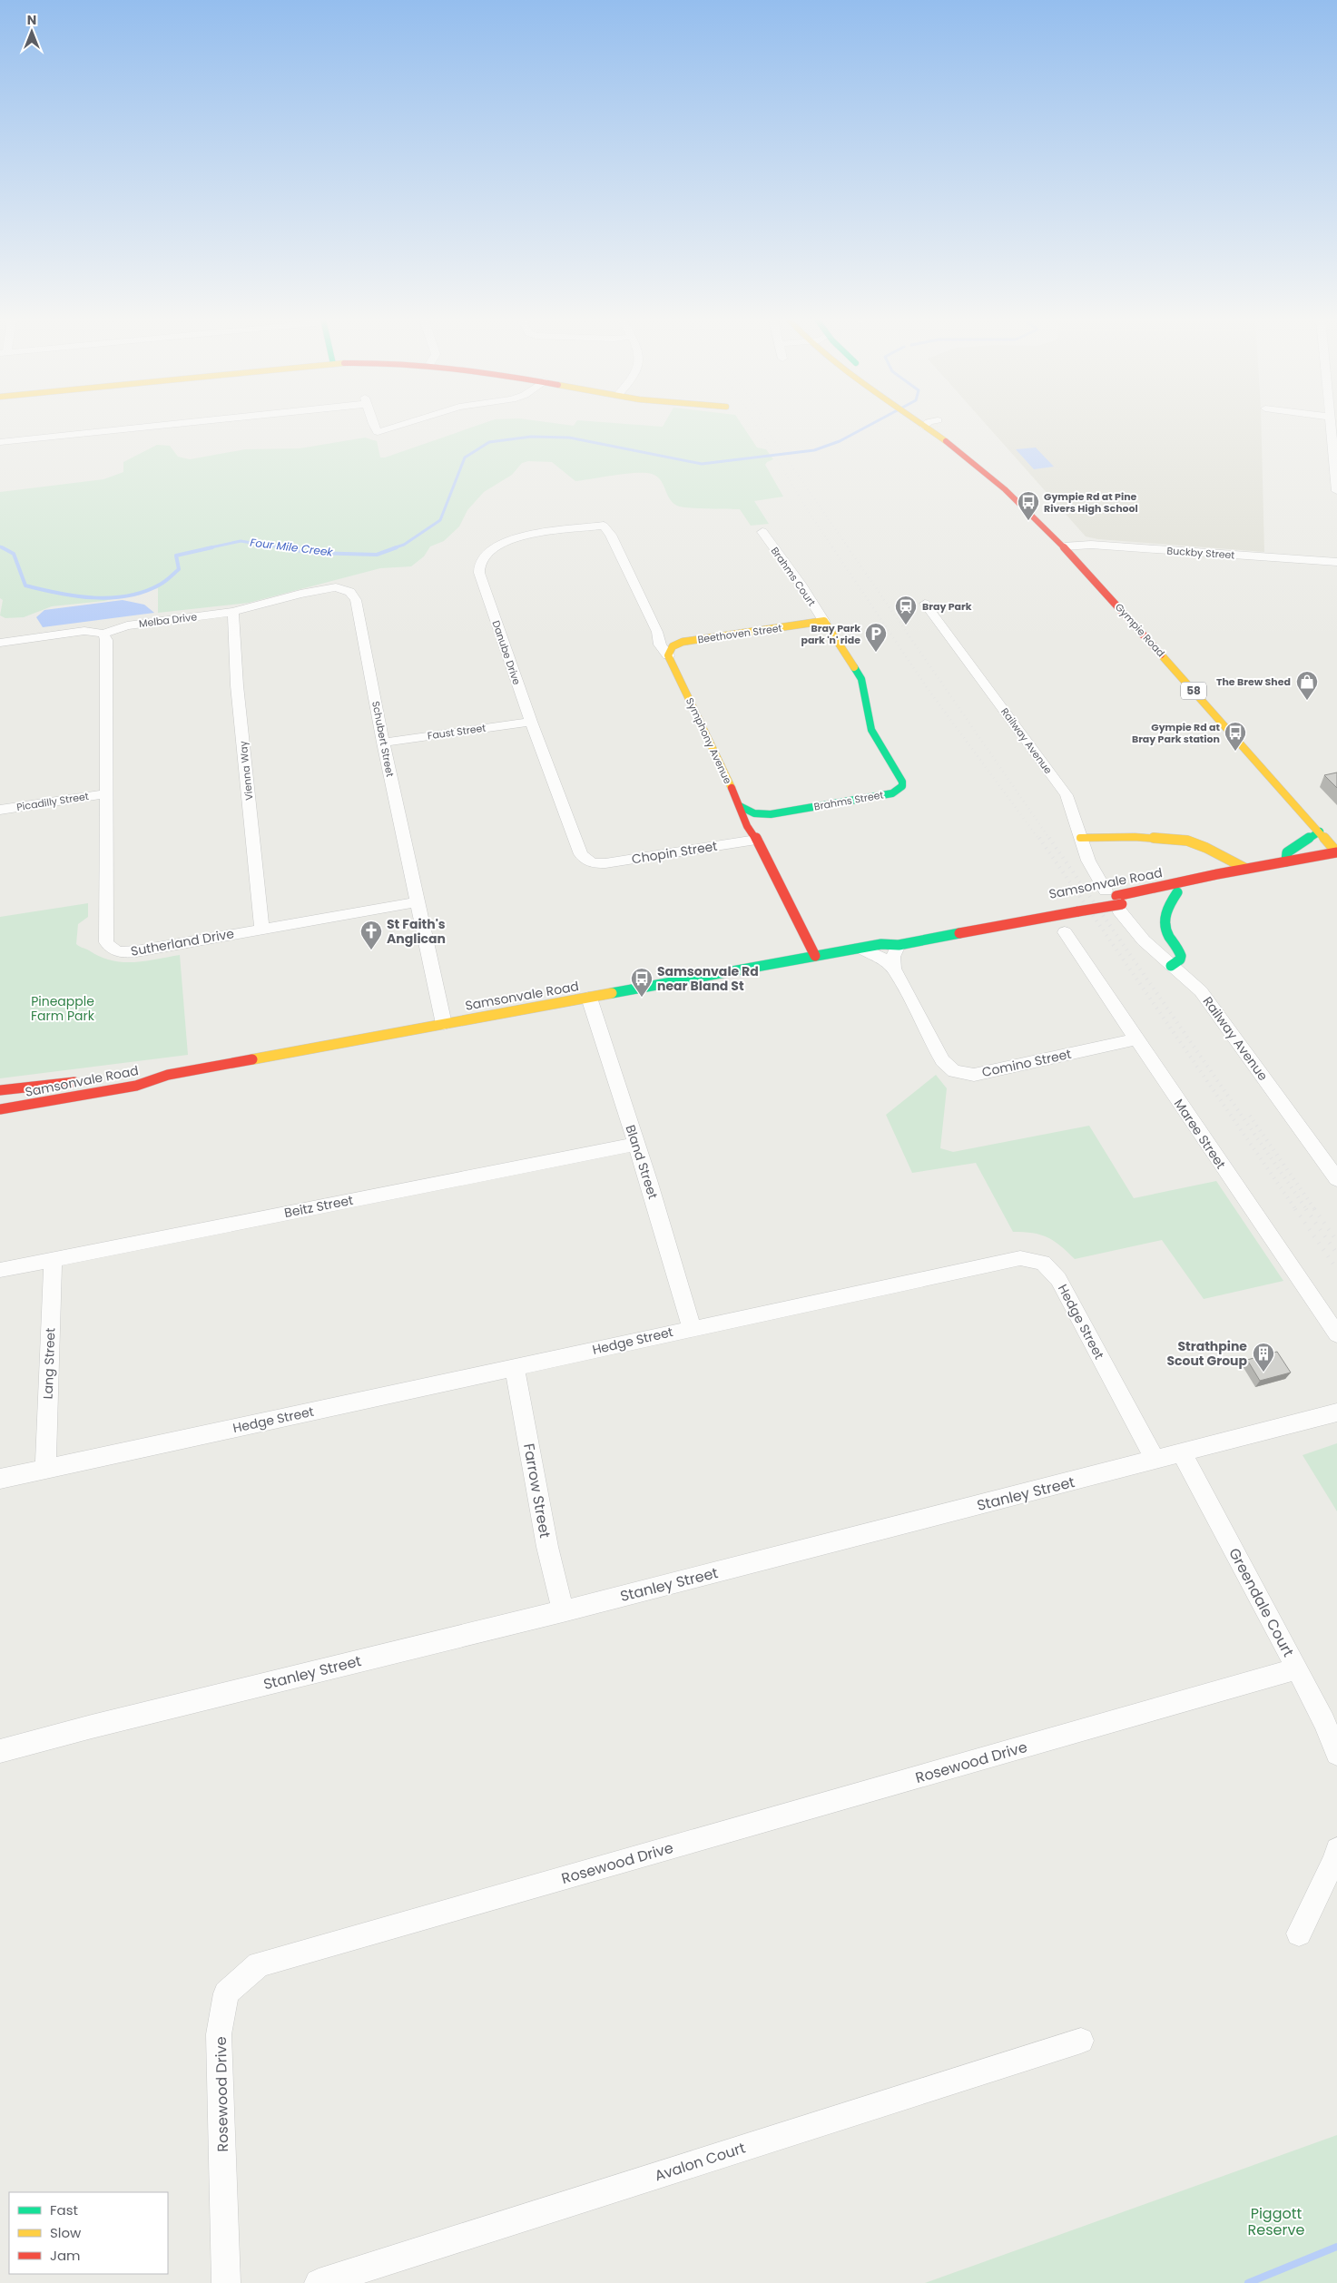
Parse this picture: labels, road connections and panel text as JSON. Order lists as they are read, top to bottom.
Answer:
{
  "streets": {
    "main road": [
      "Gympie Road",
      "Beethoven Street",
      "58",
      "Symphony Avenue",
      "Brahms Street",
      "Samsonvale Road"
    ],
    "street": [
      "Buckby Street",
      "Brahms Court",
      "Melba Drive",
      "Danube Drive",
      "Faust Street",
      "Schubert Street",
      "Railway Avenue",
      "Vienna Way",
      "Picadilly Street",
      "Chopin Street",
      "Sutherland Drive",
      "Comino Street",
      "Maree Street",
      "Bland Street",
      "Beitz Street",
      "Hedge Street",
      "Lang Street",
      "Farrow Street",
      "Stanley Street",
      "Greendale Court",
      "Rosewood Drive",
      "Avalon Court"
    ]
  },
  "crossings": [
    ["Buckby Street", "Gympie Road"],
    ["Brahms Court", "Beethoven Street"],
    ["Brahms Court", "Brahms Street"],
    ["Melba Drive", "Schubert Street"],
    ["Melba Drive", "Vienna Way"],
    ["Melba Drive", "Sutherland Drive"],
    ["Gympie Road", "Samsonvale Road"],
    ["Beethoven Street", "Brahms Street"],
    ["Danube Drive", "Faust Street"],
    ["Danube Drive", "Symphony Avenue"],
    ["Danube Drive", "Chopin Street"],
    ["Faust Street", "Schubert Street"],
    ["Schubert Street", "Sutherland Drive"],
    ["Symphony Avenue", "Brahms Street"],
    ["Symphony Avenue", "Chopin Street"],
    ["Symphony Avenue", "Samsonvale Road"],
    ["Railway Avenue", "Samsonvale Road"],
    ["Vienna Way", "Sutherland Drive"],
    ["Brahms Street", "Chopin Street"],
    ["Picadilly Street", "Sutherland Drive"],
    ["Samsonvale Road", "Comino Street"],
    ["Samsonvale Road", "Bland Street"],
    ["Comino Street", "Maree Street"],
    ["Bland Street", "Beitz Street"],
    ["Bland Street", "Hedge Street"],
    ["Beitz Street", "Lang Street"],
    ["Hedge Street", "Lang Street"],
    ["Hedge Street", "Farrow Street"],
    ["Hedge Street", "Stanley Street"],
    ["Farrow Street", "Stanley Street"],
    ["Stanley Street", "Greendale Court"],
    ["Greendale Court", "Rosewood Drive"]
  ],
  "water": ["Four Mile Creek"],
  "parks": ["Pineapple Farm Park", "Piggott Reserve"],
  "places": {
    "bus stop": ["Gympie Rd at Pine Rivers High School", "Gympie Rd at Bray Park station", "Samsonvale Rd near Bland St"],
    "station": ["Bray Park"],
    "parking": ["Bray Park park 'n' ride"],
    "shop": ["The Brew Shed"],
    "church": ["St Faith's Anglican"],
    "building": ["Strathpine Scout Group"]
  },
  "legend": ["Fast", "Slow", "Jam"],
  "north": "top"
}
